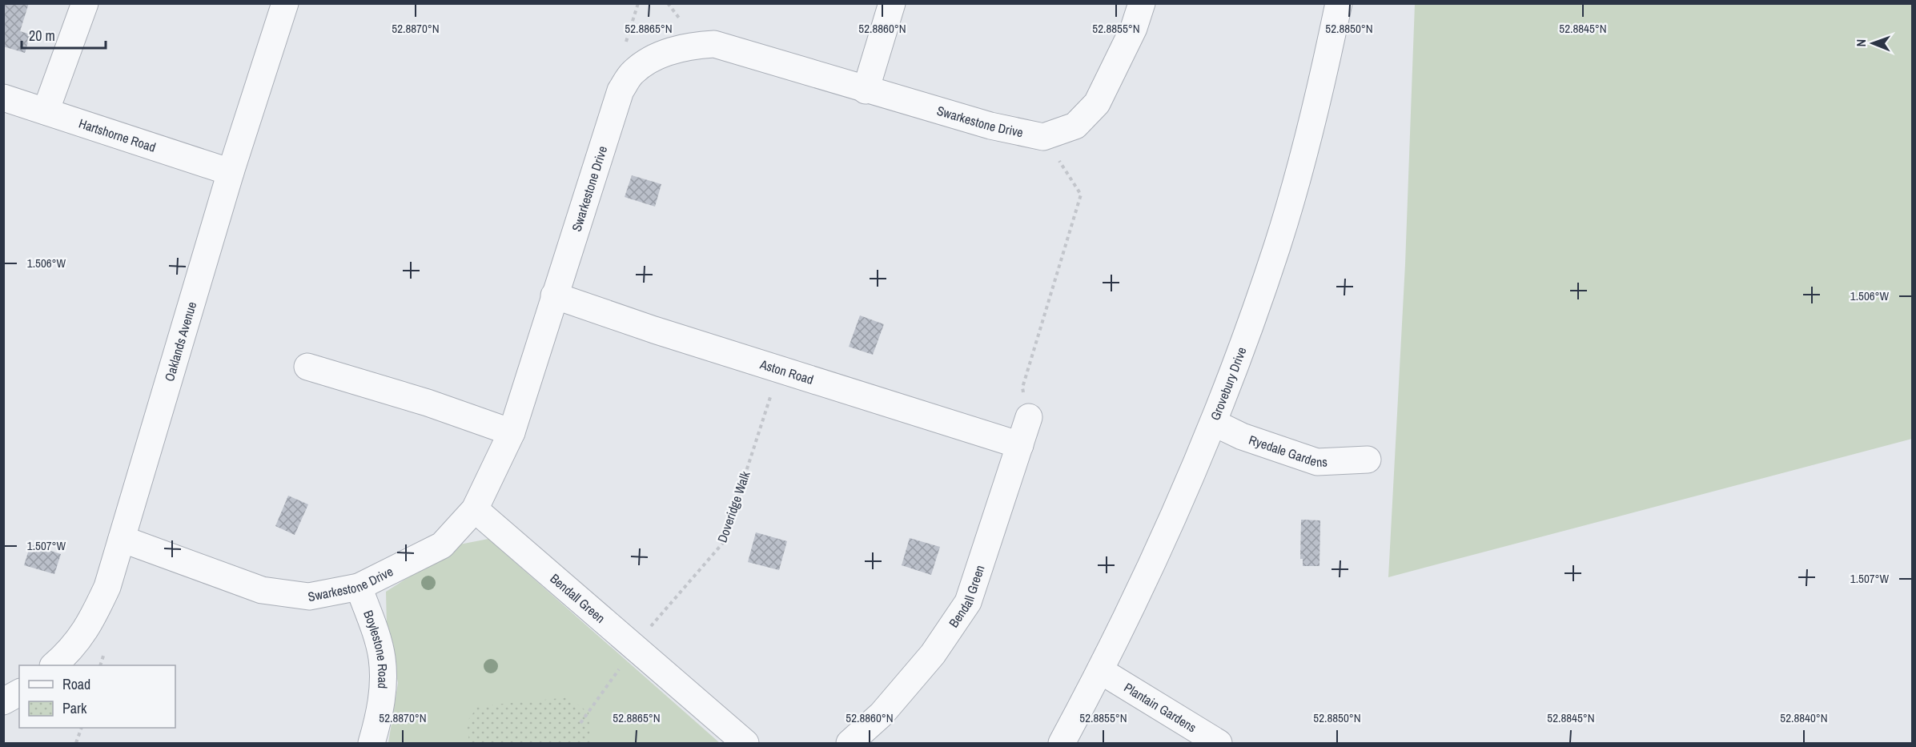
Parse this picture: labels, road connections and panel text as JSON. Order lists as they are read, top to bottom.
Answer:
{
  "streets": {
    "street": [
      "Swarkestone Drive",
      "Hartshorne Road",
      "Oaklands Avenue",
      "Aston Road",
      "Grovebury Drive",
      "Ryedale Gardens",
      "Bendall Green",
      "Boylestone Road",
      "Plantain Gardens"
    ],
    "path": ["Doveridge Walk"]
  },
  "crossings": [
    ["Swarkestone Drive", "Oaklands Avenue"],
    ["Swarkestone Drive", "Aston Road"],
    ["Swarkestone Drive", "Bendall Green"],
    ["Swarkestone Drive", "Boylestone Road"],
    ["Hartshorne Road", "Oaklands Avenue"],
    ["Aston Road", "Doveridge Walk"],
    ["Aston Road", "Bendall Green"],
    ["Grovebury Drive", "Ryedale Gardens"],
    ["Grovebury Drive", "Plantain Gardens"],
    ["Doveridge Walk", "Bendall Green"]
  ],
  "legend": ["Road", "Park"],
  "scale_bar": "20 m",
  "north": "left",
  "coordinates": [
    "52.8870°N",
    "52.8865°N",
    "52.8860°N",
    "52.8855°N",
    "52.8850°N",
    "52.8845°N",
    "1.506°W",
    "1.507°W",
    "52.8840°N"
  ]
}
